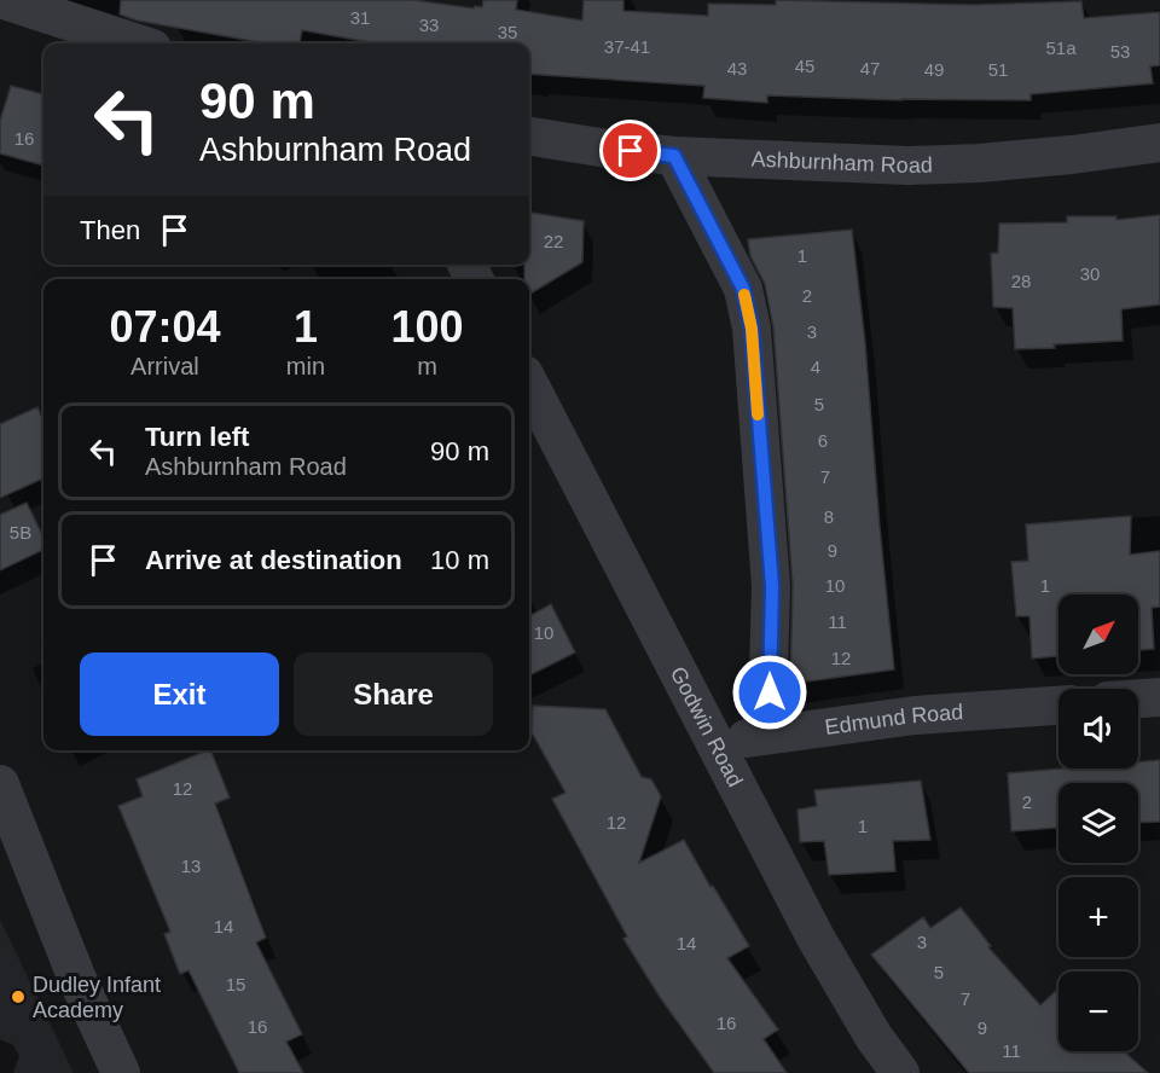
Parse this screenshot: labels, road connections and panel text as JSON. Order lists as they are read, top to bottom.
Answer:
{
  "streets": {
    "street": ["Ashburnham Road", "Edmund Road", "Godwin Road"]
  },
  "crossings": [
    ["Edmund Road", "Godwin Road"]
  ],
  "places": ["Dudley Infant Academy"],
  "house_numbers": [
    "31",
    "33",
    "35",
    "37-41",
    "51a",
    "53",
    "45",
    "43",
    "47",
    "49",
    "51",
    "16",
    "22",
    "1",
    "30",
    "28",
    "2",
    "3",
    "4",
    "5",
    "6",
    "7",
    "8",
    "5B",
    "9",
    "10",
    "1",
    "11",
    "10",
    "12",
    "12",
    "2",
    "12",
    "1",
    "13",
    "14",
    "3",
    "14",
    "5",
    "15",
    "7",
    "16",
    "16",
    "9",
    "11"
  ],
  "north": "top right",
  "page": {
    "turn": ["90 m", "Ashburnham Road"],
    "then": "Then",
    "eta": [
      "07:04",
      "Arrival",
      "1",
      "min",
      "100",
      "m"
    ],
    "list": [
      {
        "name": "Turn left",
        "note": "Ashburnham Road",
        "value": "90 m"
      },
      {
        "name": "Arrive at destination",
        "value": "10 m"
      }
    ],
    "map_buttons": ["+", "−"],
    "buttons": ["Exit", "Share"]
  }
}
